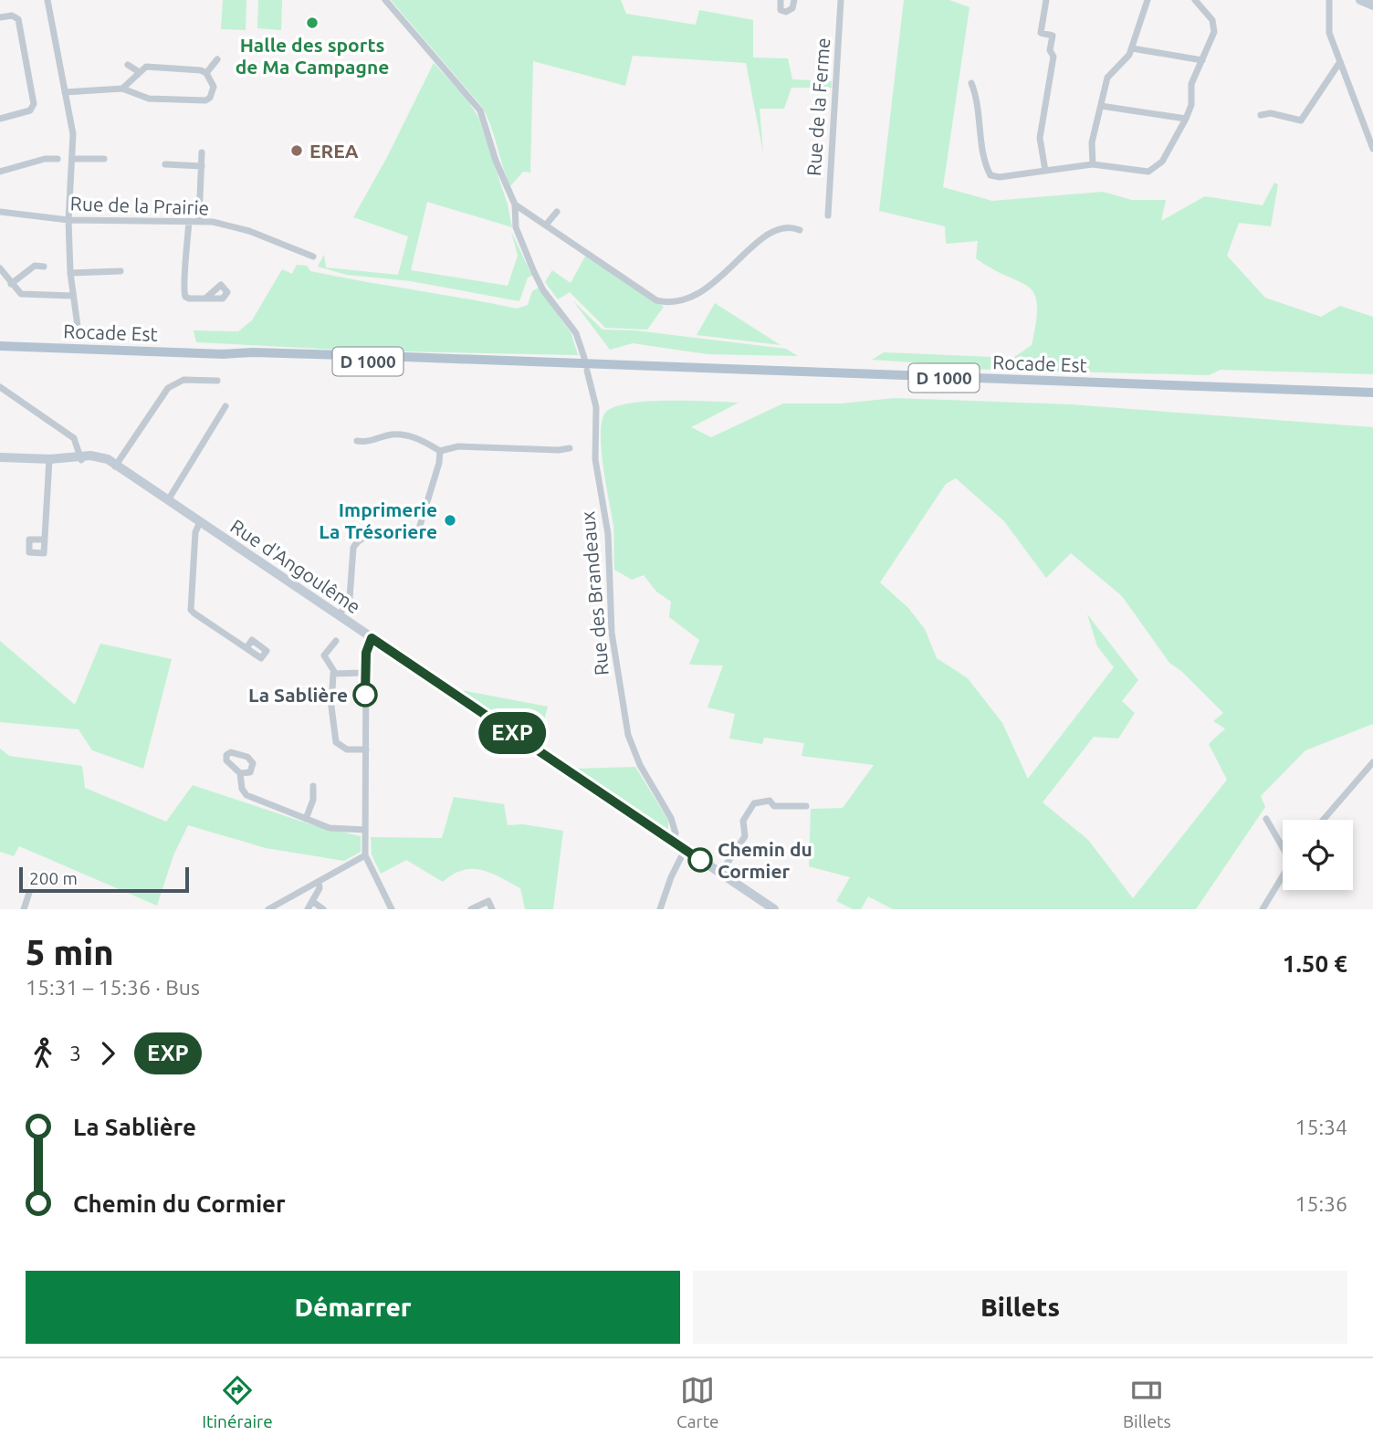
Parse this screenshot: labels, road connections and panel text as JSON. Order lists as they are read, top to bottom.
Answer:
{
  "streets": {
    "main road": ["Rocade Est", "D 1000"],
    "street": [
      "Rue de la Ferme",
      "Rue de la Prairie",
      "Rue d'Angoulême",
      "Rue des Brandeaux"
    ]
  },
  "crossings": [
    ["Rue d'Angoulême", "Rue des Brandeaux"]
  ],
  "places": [
    "Halle des sports de Ma Campagne",
    "EREA",
    "Imprimerie La Trésoriere",
    "La Sablière",
    "Chemin du Cormier"
  ],
  "lines": ["bus line EXP"],
  "scale_bar": "200 m",
  "page": {
    "on_map": "EXP",
    "scale": "200 m",
    "heading": ["5 min", "15:31 – 15:36 · Bus", "1.50 €"],
    "legs": ["3", "EXP"],
    "list": [
      {
        "name": "La Sablière",
        "value": "15:34"
      },
      {
        "name": "Chemin du Cormier",
        "value": "15:36"
      }
    ],
    "buttons": ["Démarrer", "Billets"],
    "tabs": ["Itinéraire", "Carte", "Billets"]
  }
}
